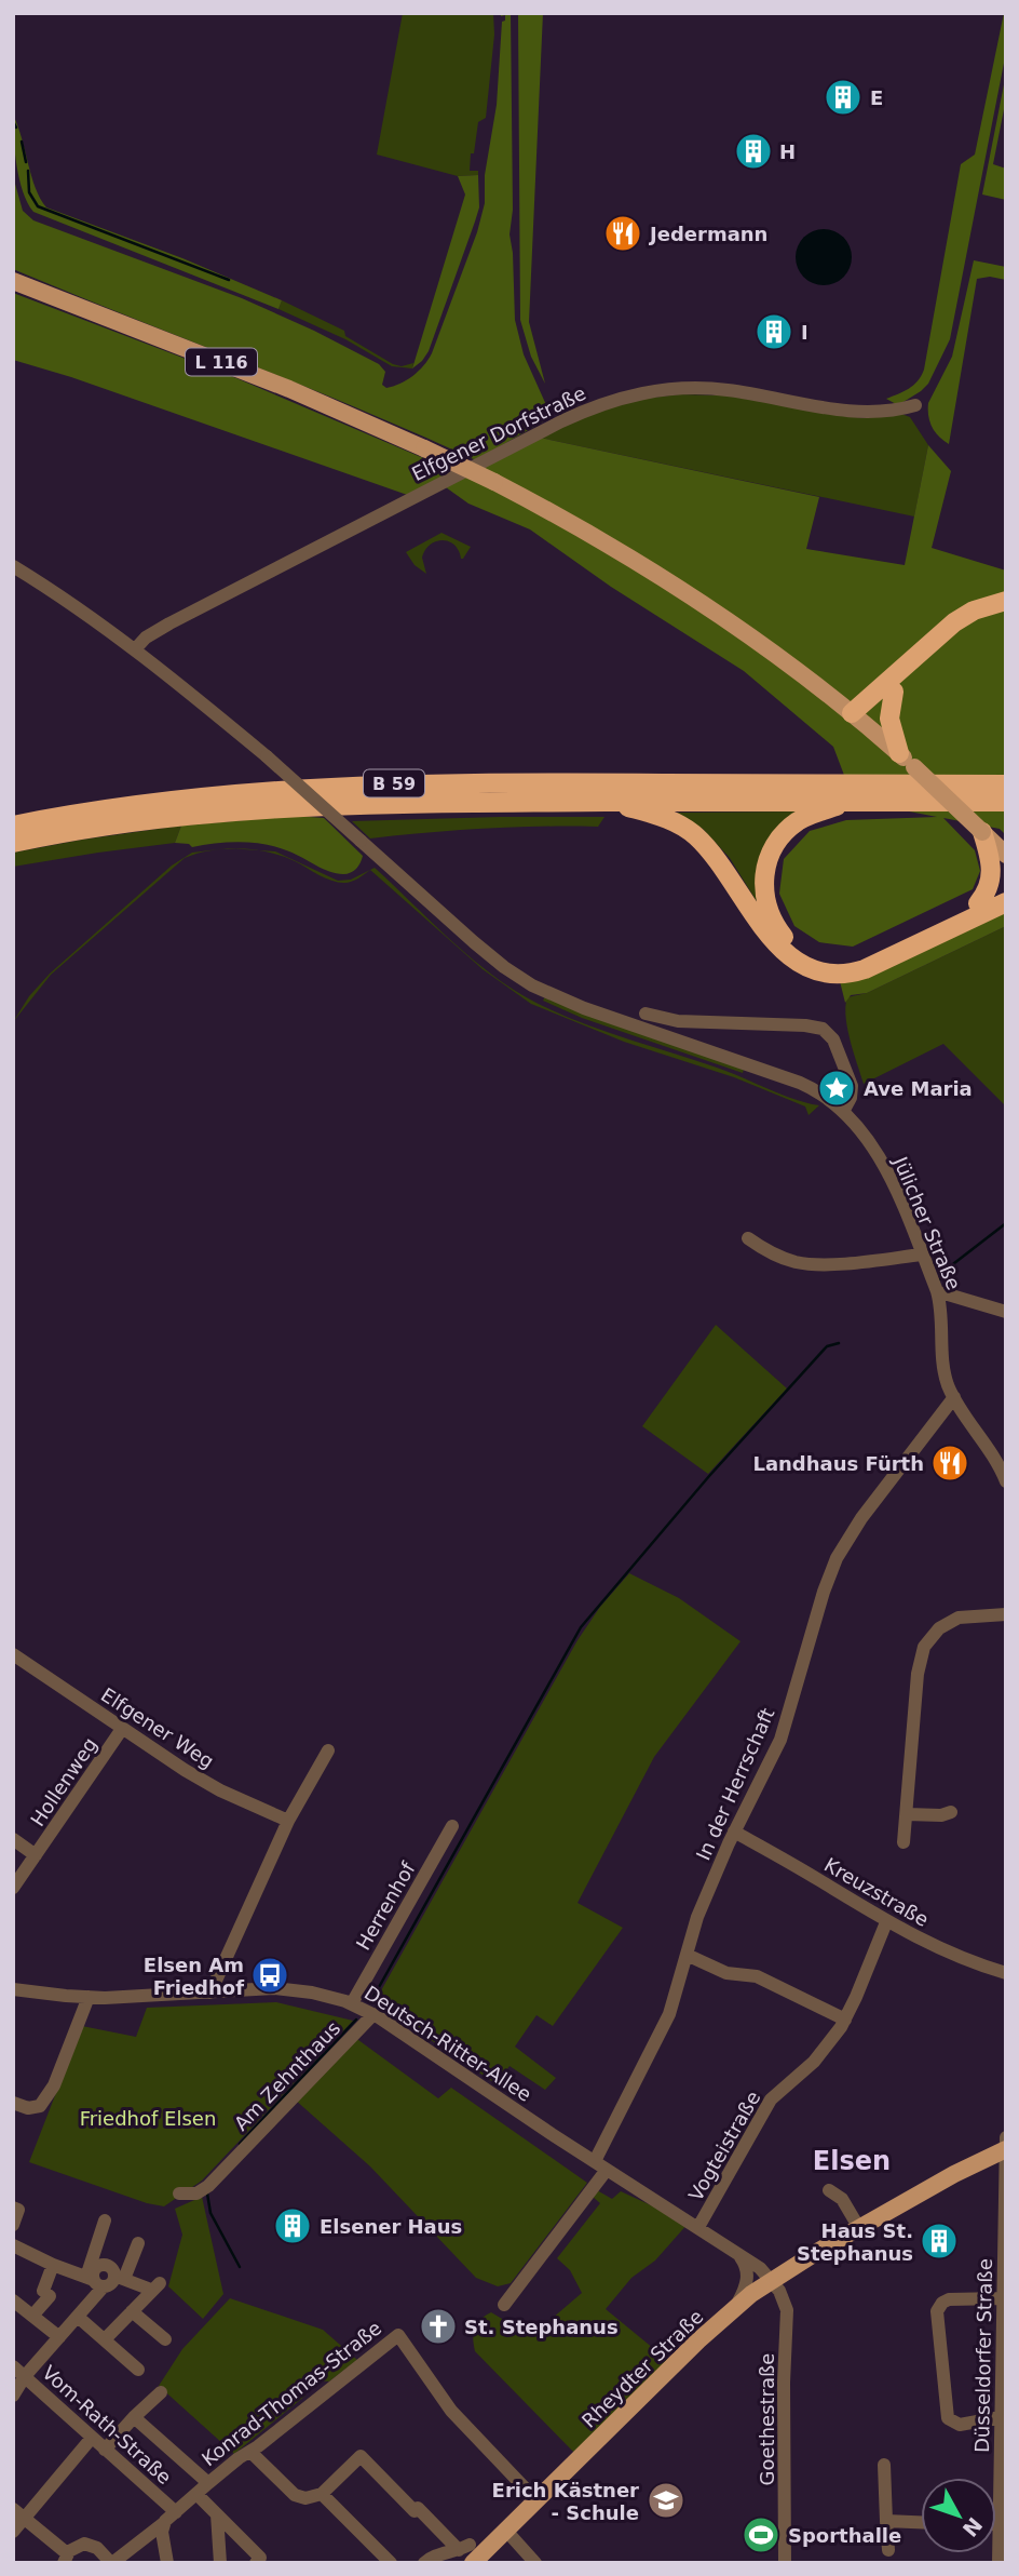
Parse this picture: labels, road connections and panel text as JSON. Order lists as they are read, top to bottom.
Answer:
{
  "streets": {
    "highway": ["B 59"],
    "main road": ["L 116", "Rheydter Straße"],
    "street": [
      "Elfgener Dorfstraße",
      "Jülicher Straße",
      "Elfgener Weg",
      "Hollenweg",
      "In der Herrschaft",
      "Kreuzstraße",
      "Herrenhof",
      "Deutsch-Ritter-Allee",
      "Am Zehnthaus",
      "Vogteistraße",
      "Düsseldorfer Straße",
      "Konrad-Thomas-Straße",
      "Goethestraße",
      "Vom-Rath-Straße"
    ]
  },
  "crossings": [
    ["Elfgener Dorfstraße", "Jülicher Straße"],
    ["Jülicher Straße", "In der Herrschaft"],
    ["Elfgener Weg", "Hollenweg"],
    ["In der Herrschaft", "Kreuzstraße"],
    ["In der Herrschaft", "Deutsch-Ritter-Allee"],
    ["Kreuzstraße", "Vogteistraße"],
    ["Herrenhof", "Deutsch-Ritter-Allee"],
    ["Deutsch-Ritter-Allee", "Am Zehnthaus"],
    ["Deutsch-Ritter-Allee", "Vogteistraße"],
    ["Deutsch-Ritter-Allee", "Rheydter Straße"],
    ["Deutsch-Ritter-Allee", "Goethestraße"],
    ["Düsseldorfer Straße", "Rheydter Straße"],
    ["Rheydter Straße", "Konrad-Thomas-Straße"],
    ["Rheydter Straße", "Goethestraße"],
    ["Konrad-Thomas-Straße", "Vom-Rath-Straße"]
  ],
  "districts": ["Elsen"],
  "parks": ["Friedhof Elsen"],
  "places": {
    "building": [
      "E",
      "H",
      "I",
      "Elsener Haus",
      "Haus St. Stephanus"
    ],
    "restaurant": ["Jedermann", "Landhaus Fürth"],
    "place": ["Ave Maria"],
    "bus stop": ["Elsen Am Friedhof"],
    "church": ["St. Stephanus"],
    "school or university": ["Erich Kästner - Schule"],
    "sports": ["Sporthalle"]
  },
  "north": "bottom right"
}
